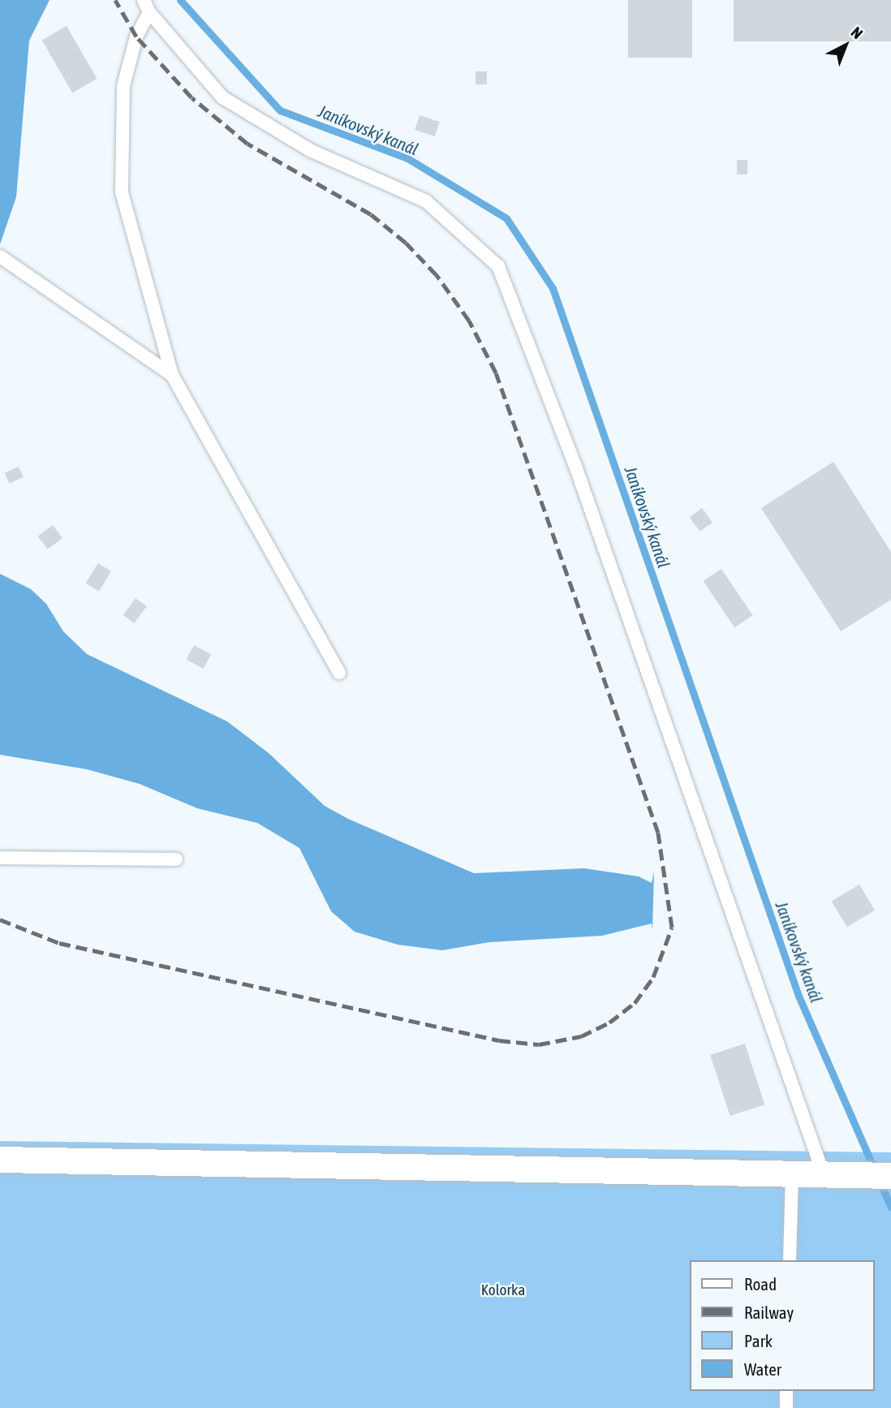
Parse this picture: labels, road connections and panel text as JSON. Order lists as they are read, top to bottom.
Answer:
{
  "water": ["Janíkovský kanál"],
  "parks": ["Kolorka"],
  "legend": [
    "Road",
    "Railway",
    "Park",
    "Water"
  ],
  "north": "top right"
}
